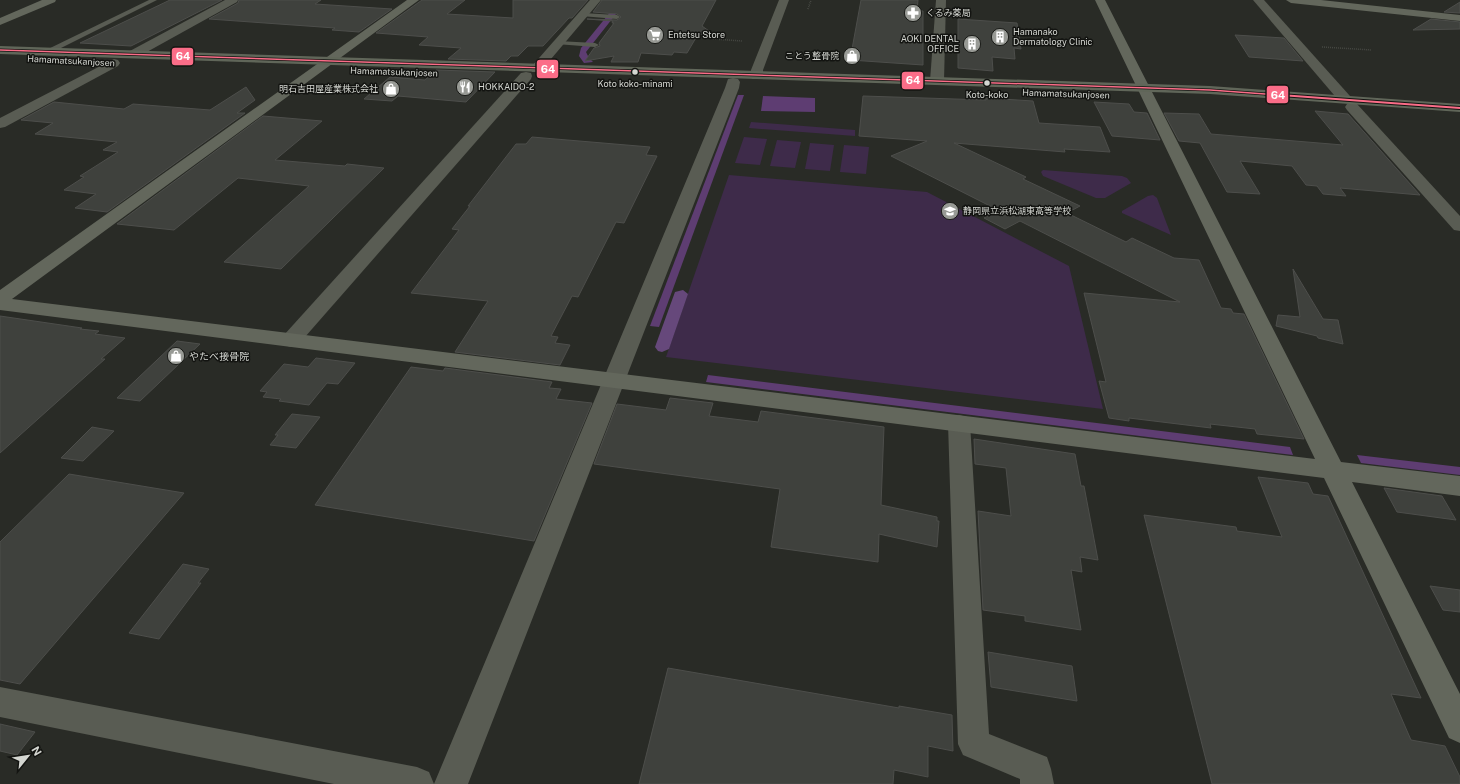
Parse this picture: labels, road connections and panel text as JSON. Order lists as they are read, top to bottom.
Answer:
{
  "streets": {
    "main road": ["Hamamatsukanjosen"]
  },
  "places": {
    "pharmacy": ["くるみ薬局"],
    "supermarket": ["Entetsu Store"],
    "building": ["Hamanako Dermatology Clinic", "AOKI DENTAL OFFICE"],
    "shop": ["ことう整骨院", "明石吉田屋産業株式会社", "やたべ接骨院"],
    "other": ["Koto koko-minami", "Koto-koko"],
    "restaurant": ["HOKKAIDO-2"],
    "school or university": ["静岡県立浜松湖東高等学校"]
  },
  "lines": ["transit line 64"],
  "north": "top right"
}
